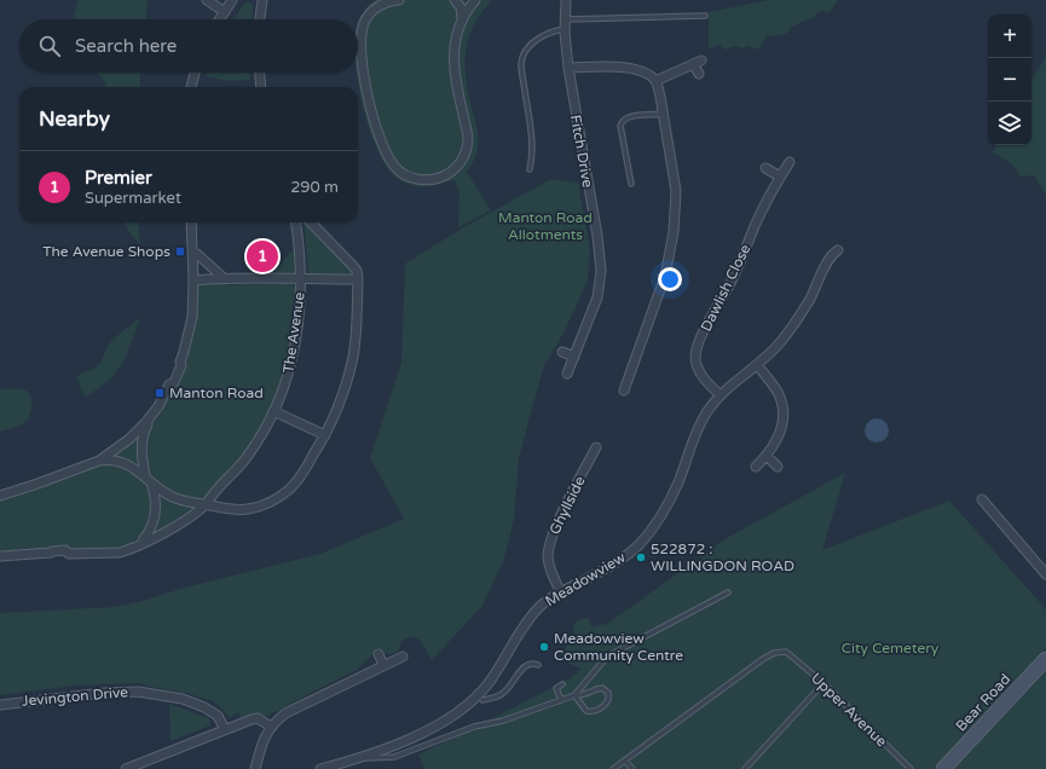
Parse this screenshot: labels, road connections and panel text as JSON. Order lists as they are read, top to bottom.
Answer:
{
  "streets": {
    "street": [
      "Fitch Drive",
      "Dawlish Close",
      "The Avenue",
      "Ghyllside",
      "Meadowview",
      "Jevington Drive",
      "Bear Road"
    ],
    "lane": ["Upper Avenue"]
  },
  "crossings": [
    ["Dawlish Close", "Meadowview"],
    ["Ghyllside", "Meadowview"]
  ],
  "parks": ["Manton Road Allotments", "City Cemetery"],
  "places": {
    "transit": ["The Avenue Shops", "Manton Road"],
    "other": ["522872 : WILLINGDON ROAD", "Meadowview Community Centre"]
  },
  "page": {
    "map_buttons": ["+", "−"],
    "search": "Search here",
    "heading": "Nearby",
    "list": [
      {
        "mark": "1",
        "name": "Premier",
        "note": "Supermarket",
        "value": "290 m"
      }
    ],
    "pins": "1"
  }
}
